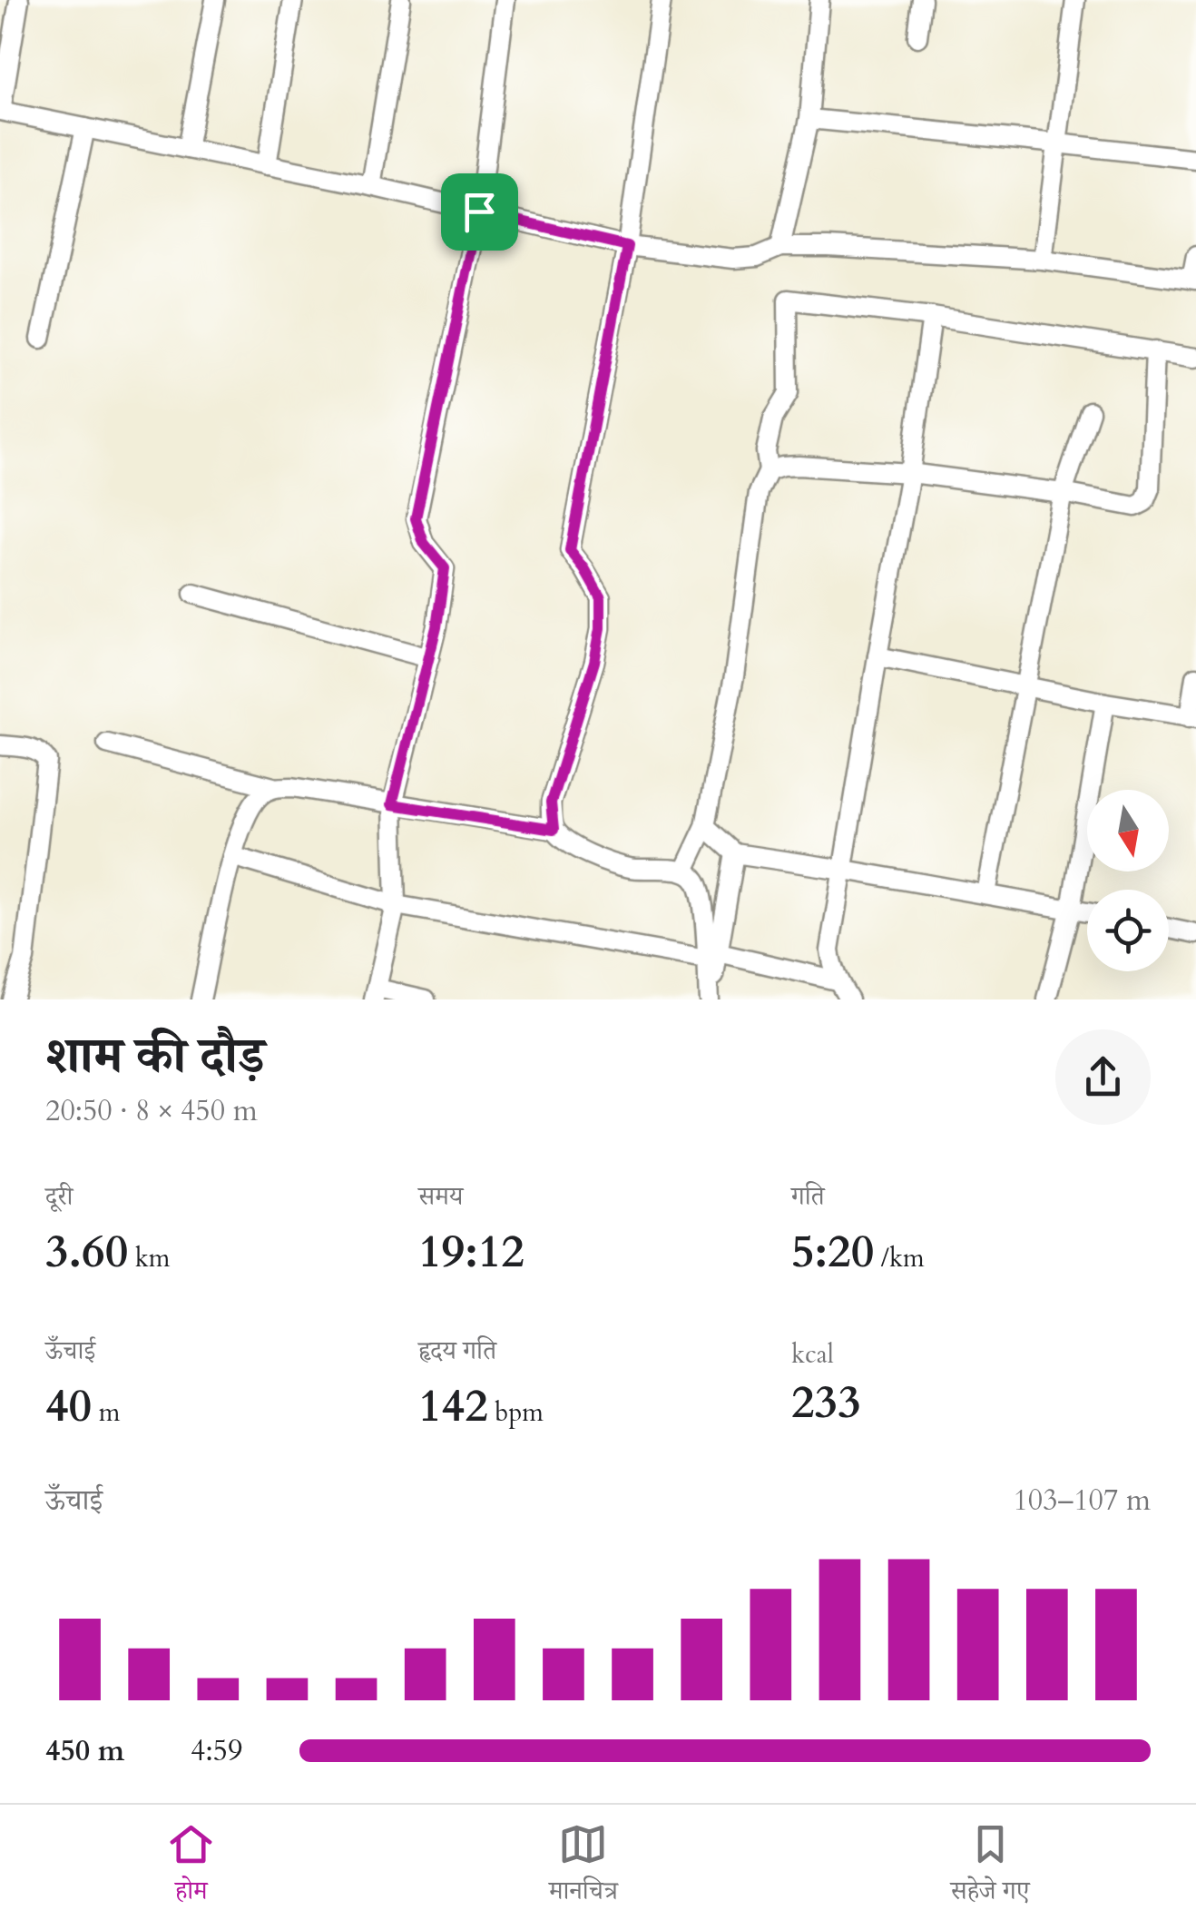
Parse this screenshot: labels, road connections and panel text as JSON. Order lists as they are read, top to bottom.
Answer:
{
  "north": "bottom",
  "page": {
    "heading": ["शाम की दौड़", "20:50 · 8 × 450 m"],
    "stats": [
      ["दूरी", "3.60 km"],
      ["समय", "19:12"],
      ["गति", "5:20 /km"],
      ["ऊँचाई", "40 m"],
      ["हृदय गति", "142 bpm"],
      ["kcal", "233"]
    ],
    "chart": ["ऊँचाई", "103–107 m"],
    "list": [
      {
        "name": "450 m",
        "note": "4:59"
      }
    ],
    "tabs": ["होम", "मानचित्र", "सहेजे गए"]
  }
}
